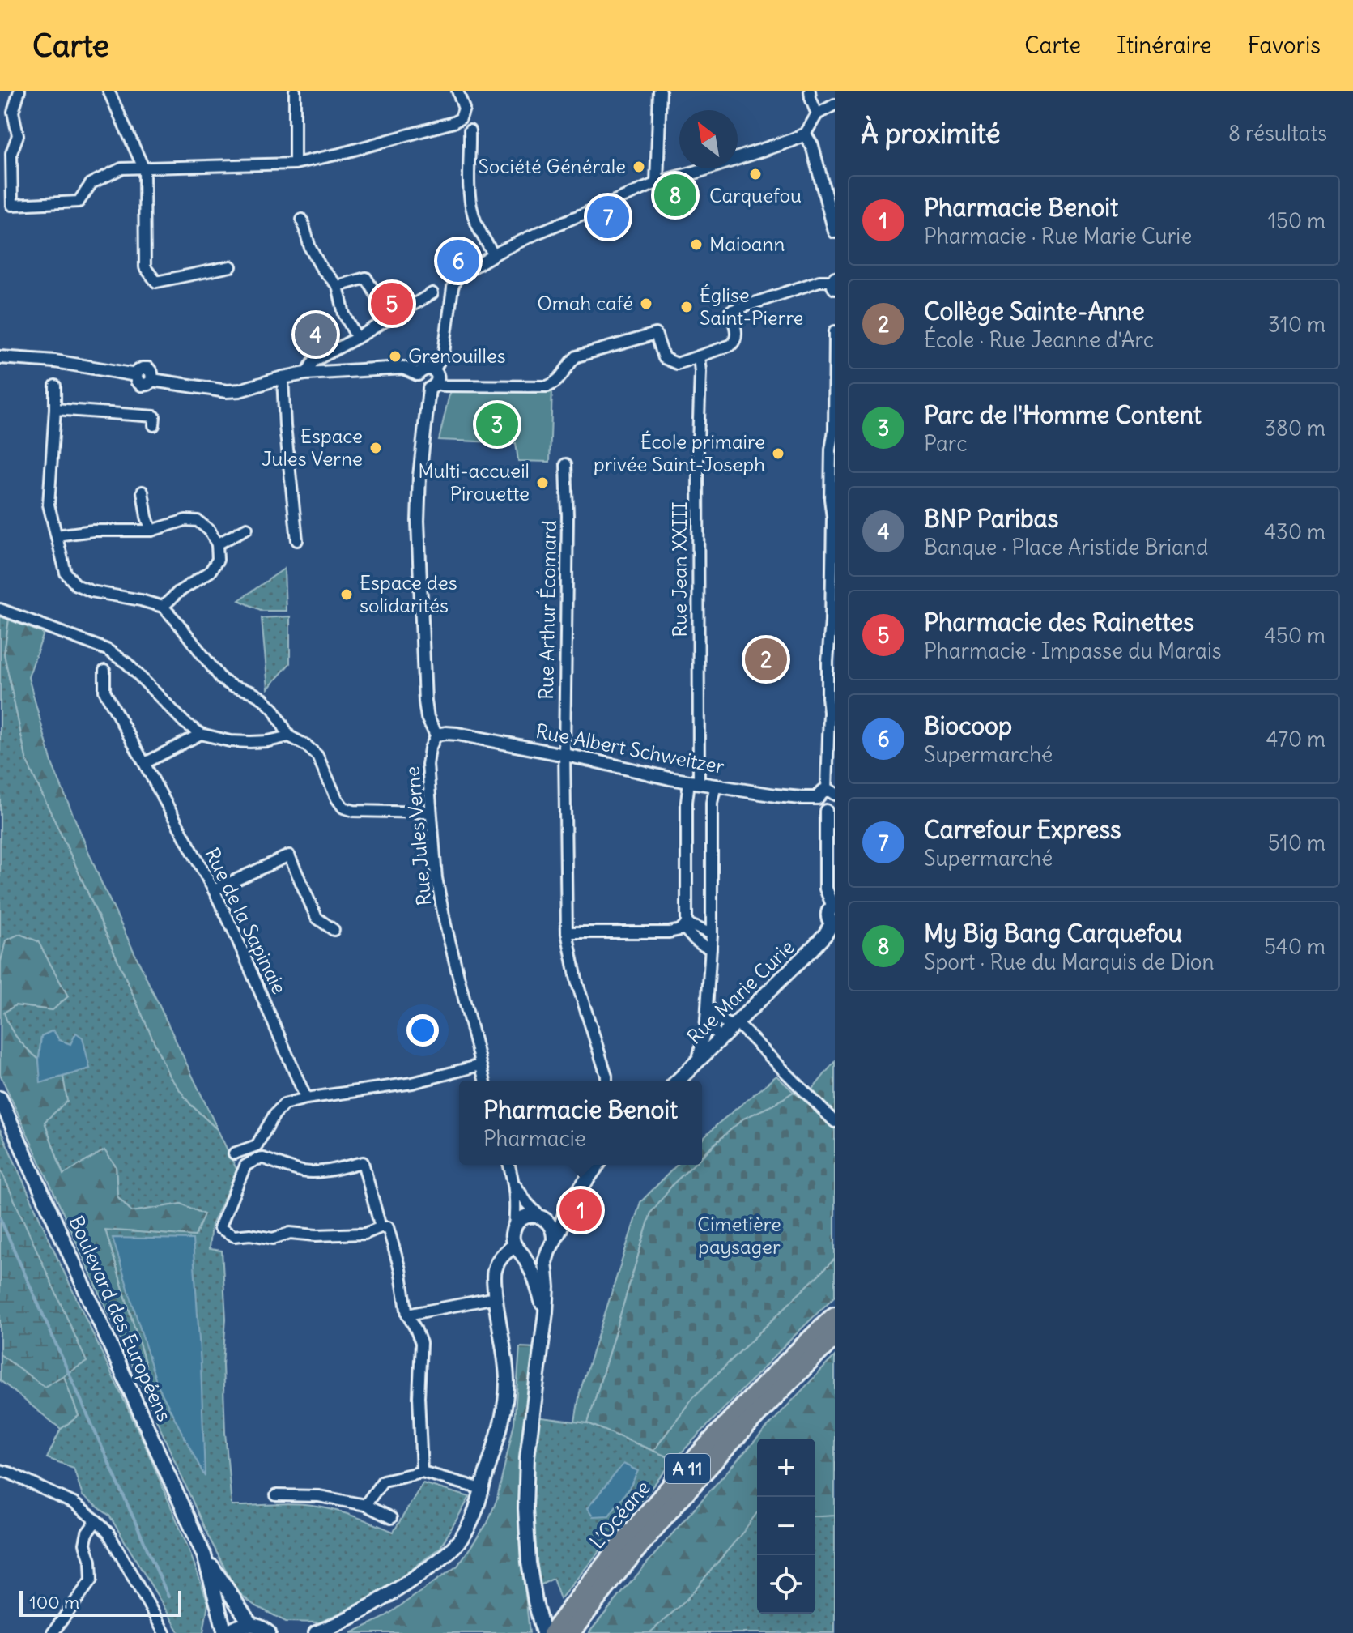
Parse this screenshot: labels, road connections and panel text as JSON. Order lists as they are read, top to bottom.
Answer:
{
  "streets": {
    "highway": ["A 11", "L’Océane"],
    "main road": ["Rue Marie Curie", "Boulevard des Européens"],
    "street": [
      "Rue Jean XXIII",
      "Rue Arthur Écomard",
      "Rue Albert Schweitzer",
      "Rue Jules Verne",
      "Rue de la Sapinaie"
    ]
  },
  "crossings": [
    ["Rue Jean XXIII", "Rue Albert Schweitzer"],
    ["Rue Arthur Écomard", "Rue Albert Schweitzer"],
    ["Rue Albert Schweitzer", "Rue Jules Verne"]
  ],
  "parks": ["Cimetière paysager"],
  "places": [
    "Société Générale",
    "Carquefou",
    "Maioann",
    "Omah café",
    "Église Saint-Pierre",
    "Grenouilles",
    "Espace Jules Verne",
    "École primaire privée Saint-Joseph",
    "Multi-accueil Pirouette",
    "Espace des solidarités"
  ],
  "scale_bar": "100 m",
  "north": "top left",
  "page": {
    "header": "Carte",
    "nav": ["Carte", "Itinéraire", "Favoris"],
    "heading": ["À proximité", "8 résultats"],
    "pins": [
      "8",
      "7",
      "6",
      "5",
      "4",
      "3",
      "2",
      "1"
    ],
    "list": [
      {
        "mark": "1",
        "name": "Pharmacie Benoit",
        "note": "Pharmacie · Rue Marie Curie",
        "value": "150 m"
      },
      {
        "mark": "2",
        "name": "Collège Sainte-Anne",
        "note": "École · Rue Jeanne d'Arc",
        "value": "310 m"
      },
      {
        "mark": "3",
        "name": "Parc de l'Homme Content",
        "note": "Parc",
        "value": "380 m"
      },
      {
        "mark": "4",
        "name": "BNP Paribas",
        "note": "Banque · Place Aristide Briand",
        "value": "430 m"
      },
      {
        "mark": "5",
        "name": "Pharmacie des Rainettes",
        "note": "Pharmacie · Impasse du Marais",
        "value": "450 m"
      },
      {
        "mark": "6",
        "name": "Biocoop",
        "note": "Supermarché",
        "value": "470 m"
      },
      {
        "mark": "7",
        "name": "Carrefour Express",
        "note": "Supermarché",
        "value": "510 m"
      },
      {
        "mark": "8",
        "name": "My Big Bang Carquefou",
        "note": "Sport · Rue du Marquis de Dion",
        "value": "540 m"
      }
    ],
    "popup": ["Pharmacie Benoit", "Pharmacie"],
    "map_buttons": ["+", "−"],
    "scale": "100 m"
  }
}
